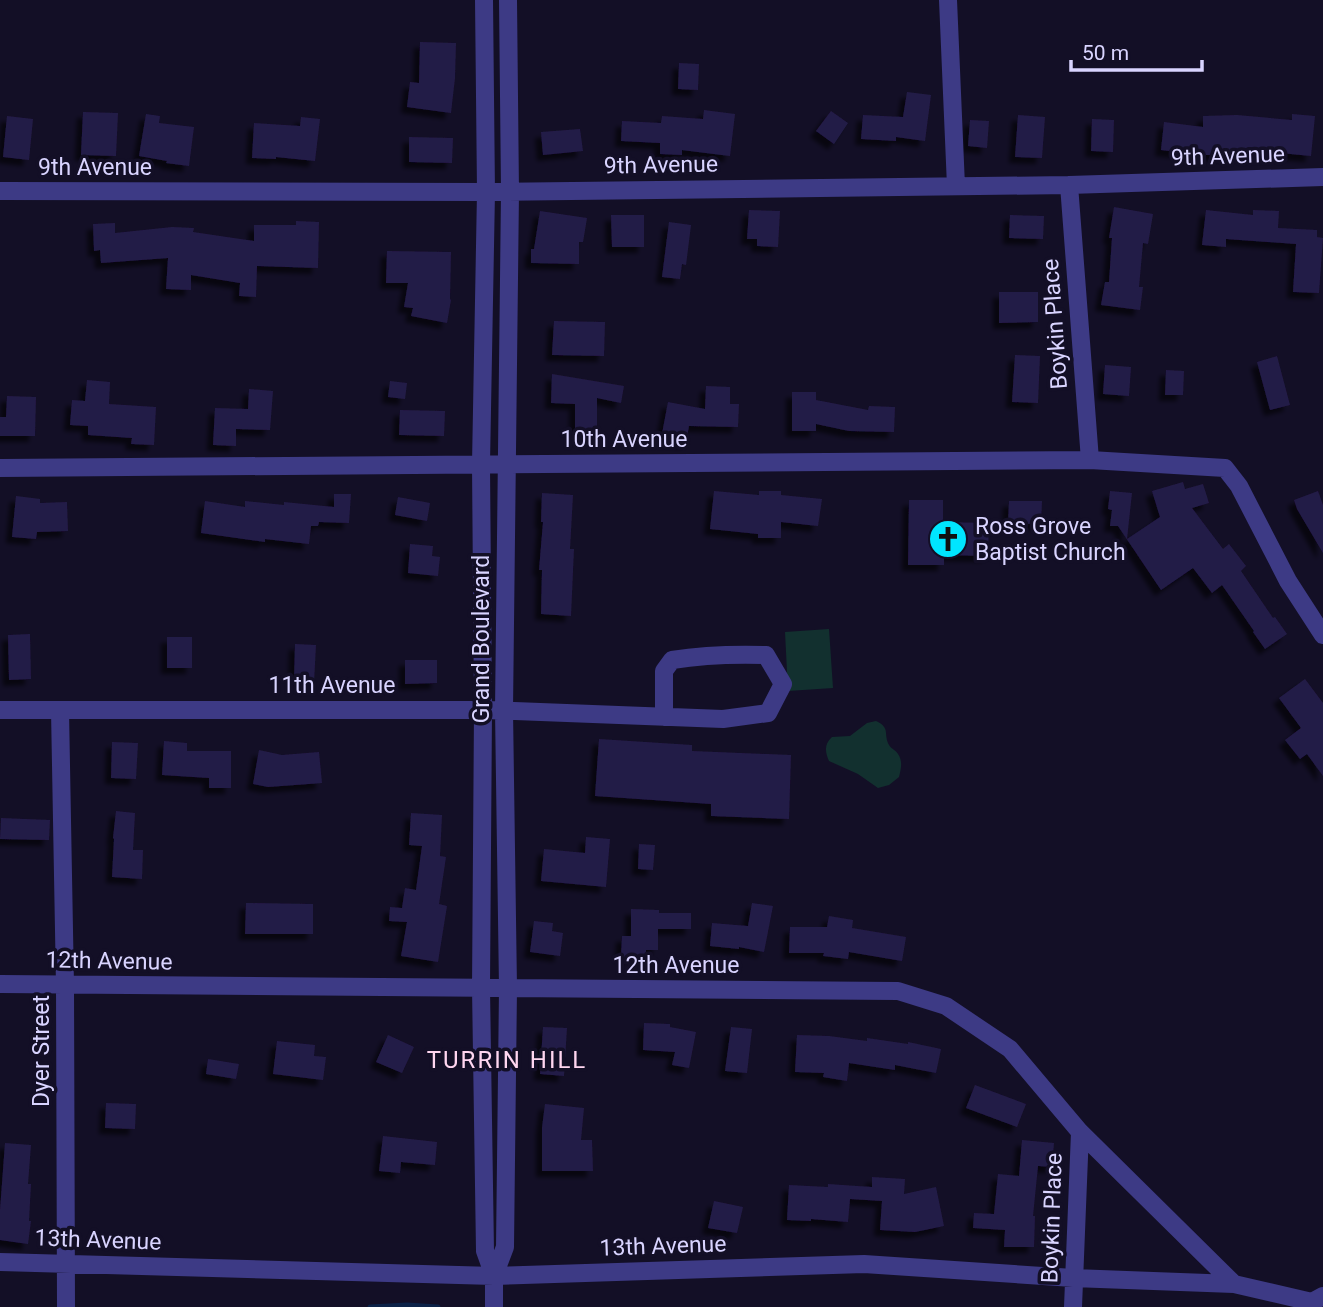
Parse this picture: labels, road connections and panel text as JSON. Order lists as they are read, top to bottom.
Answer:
{
  "streets": {
    "street": [
      "9th Avenue",
      "Boykin Place",
      "10th Avenue",
      "Grand Boulevard",
      "11th Avenue",
      "12th Avenue",
      "Dyer Street",
      "13th Avenue"
    ]
  },
  "crossings": [
    ["9th Avenue", "Boykin Place"],
    ["9th Avenue", "Grand Boulevard"],
    ["Boykin Place", "10th Avenue"],
    ["Boykin Place", "12th Avenue"],
    ["Boykin Place", "13th Avenue"],
    ["10th Avenue", "Grand Boulevard"],
    ["Grand Boulevard", "11th Avenue"],
    ["Grand Boulevard", "12th Avenue"],
    ["Grand Boulevard", "13th Avenue"],
    ["11th Avenue", "Dyer Street"],
    ["12th Avenue", "Dyer Street"],
    ["12th Avenue", "13th Avenue"],
    ["Dyer Street", "13th Avenue"]
  ],
  "districts": ["TURRIN HILL"],
  "places": {
    "church": ["Ross Grove Baptist Church"]
  },
  "scale_bar": "50 m"
}
